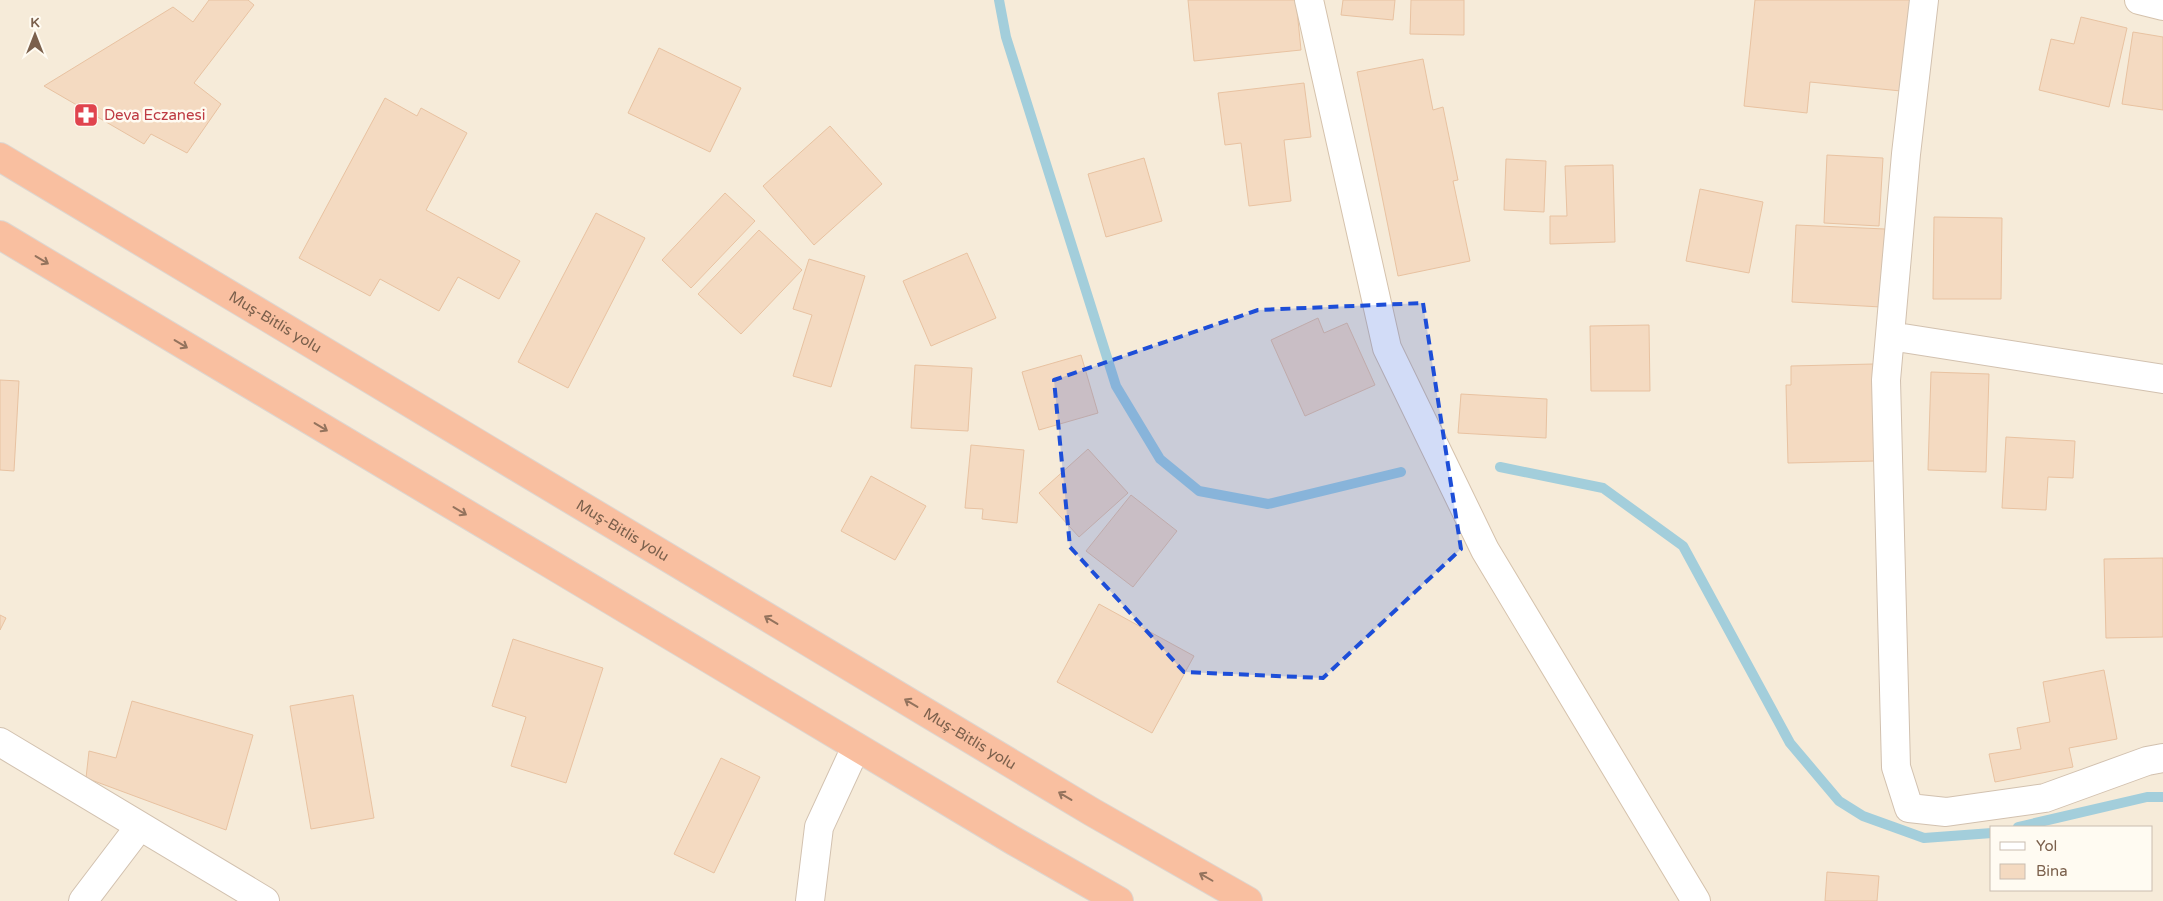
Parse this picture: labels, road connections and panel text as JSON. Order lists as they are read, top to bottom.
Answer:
{
  "streets": {
    "highway": ["Muş-Bitlis yolu"]
  },
  "places": {
    "pharmacy": ["Deva Eczanesi"]
  },
  "legend": ["Yol", "Bina"],
  "north": "top"
}
